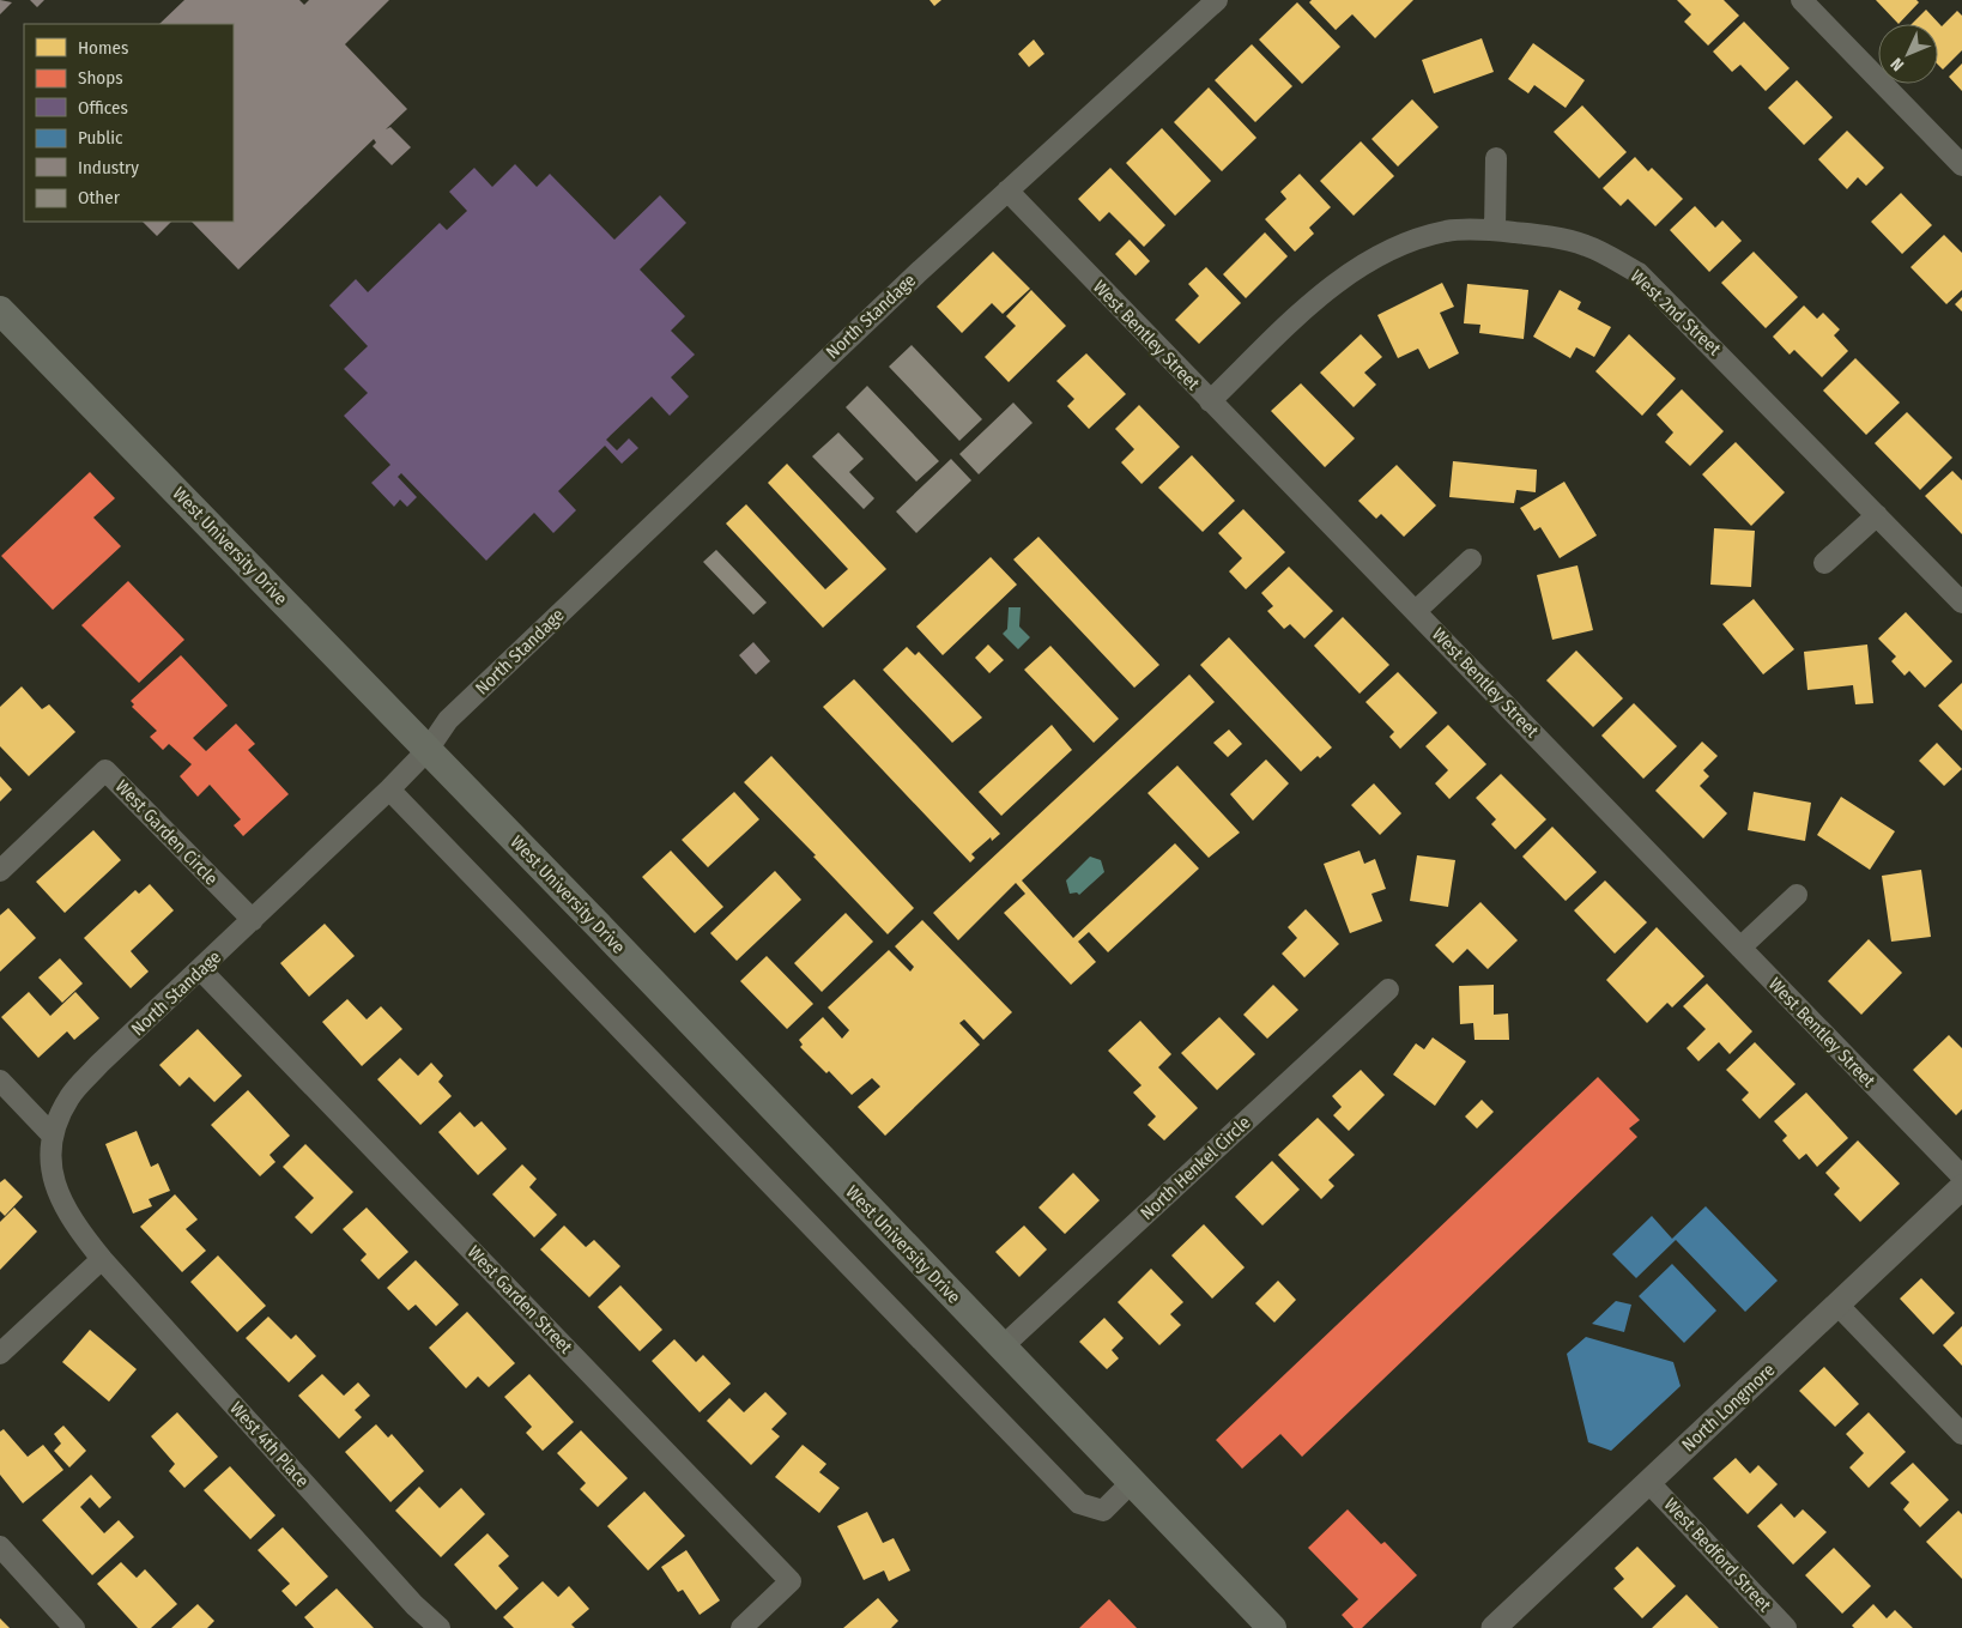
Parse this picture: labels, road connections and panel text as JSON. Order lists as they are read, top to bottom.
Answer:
{
  "streets": {
    "main road": ["West University Drive"],
    "street": [
      "West 2nd Street",
      "North Standage",
      "West Bentley Street",
      "West Garden Circle",
      "North Henkel Circle",
      "West Garden Street",
      "North Longmore",
      "West 4th Place",
      "West Bedford Street"
    ]
  },
  "crossings": [
    ["West 2nd Street", "West Bentley Street"],
    ["North Standage", "West Bentley Street"],
    ["North Standage", "West University Drive"],
    ["North Standage", "West Garden Circle"],
    ["North Standage", "West Garden Street"],
    ["North Standage", "West 4th Place"],
    ["West University Drive", "North Henkel Circle"],
    ["North Longmore", "West Bedford Street"]
  ],
  "legend": [
    "Homes",
    "Shops",
    "Offices",
    "Public",
    "Industry",
    "Other"
  ],
  "north": "bottom left"
}
